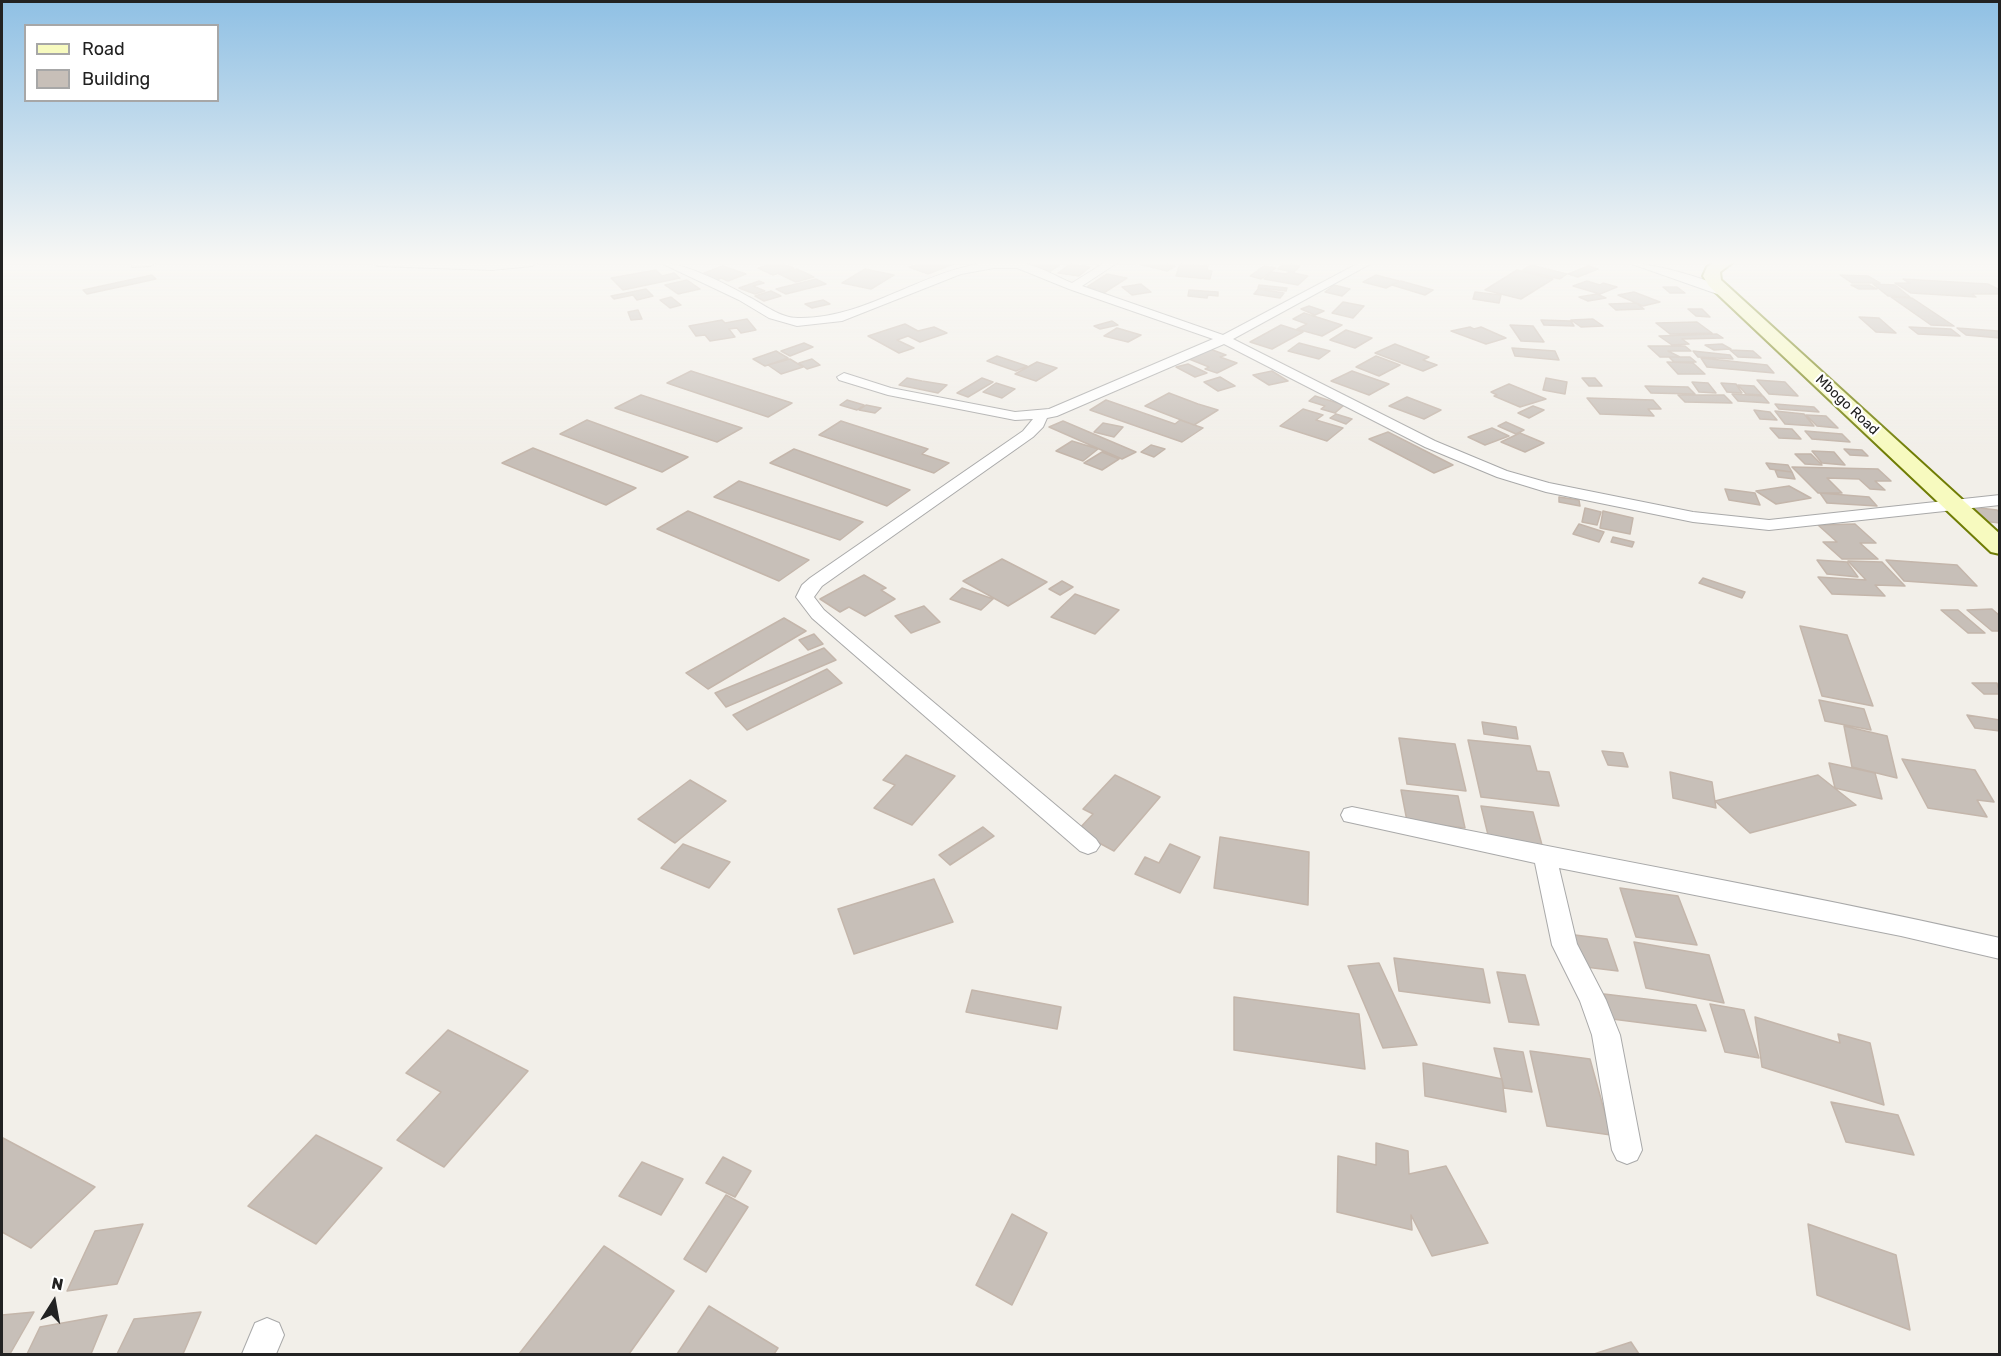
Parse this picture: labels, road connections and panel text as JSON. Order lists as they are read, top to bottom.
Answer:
{
  "streets": {
    "main road": ["Mbogo Road"]
  },
  "legend": ["Road", "Building"],
  "north": "top"
}
